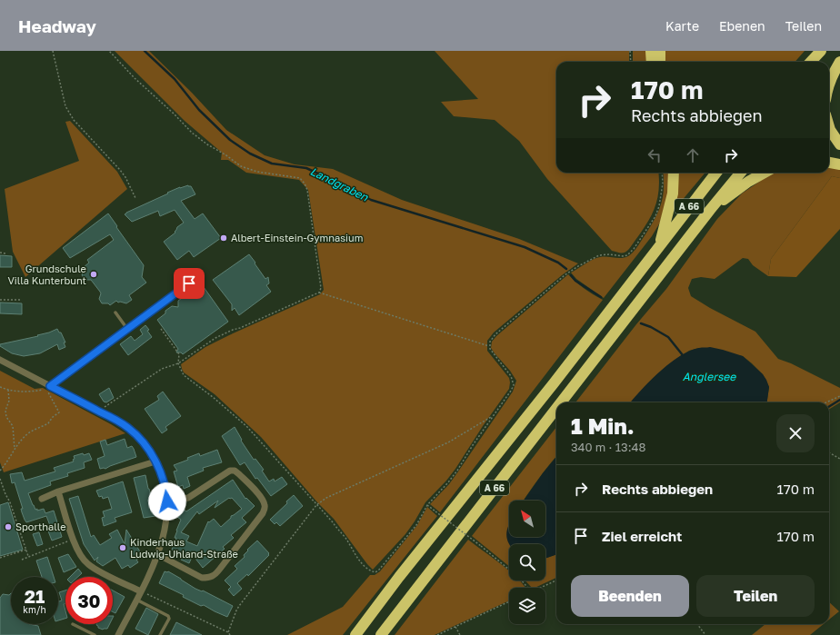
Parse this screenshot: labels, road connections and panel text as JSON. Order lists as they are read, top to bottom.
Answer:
{
  "streets": {
    "highway": ["A 66"]
  },
  "water": ["Landgraben", "Anglersee"],
  "places": [
    "Albert-Einstein-Gymnasium",
    "Grundschule Villa Kunterbunt",
    "Sporthalle",
    "Kinderhaus Ludwig-Uhland-Straße"
  ],
  "north": "top left",
  "page": {
    "header": "Headway",
    "nav": ["Karte", "Ebenen", "Teilen"],
    "turn": ["170 m", "Rechts abbiegen"],
    "heading": ["1 Min.", "340 m · 13:48"],
    "list": [
      {
        "name": "Rechts abbiegen",
        "value": "170 m"
      },
      {
        "name": "Ziel erreicht",
        "value": "170 m"
      }
    ],
    "buttons": ["Beenden", "Teilen"],
    "speed": "21 km/h",
    "limit": "30"
  }
}
